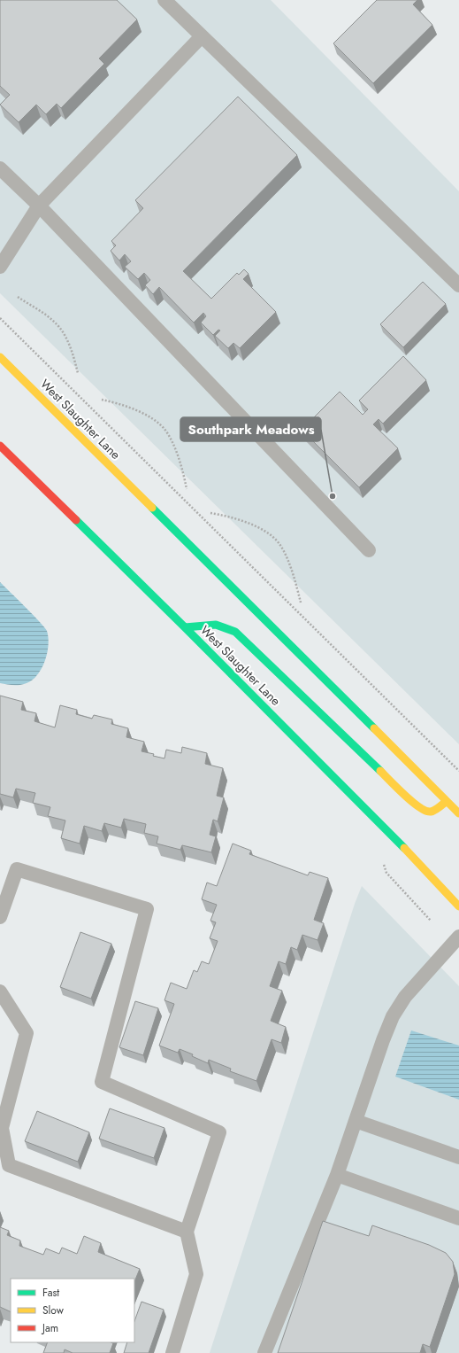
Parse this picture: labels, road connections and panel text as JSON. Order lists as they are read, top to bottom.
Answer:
{
  "streets": {
    "main road": ["West Slaughter Lane"]
  },
  "places": ["Southpark Meadows"],
  "legend": ["Fast", "Slow", "Jam"]
}
